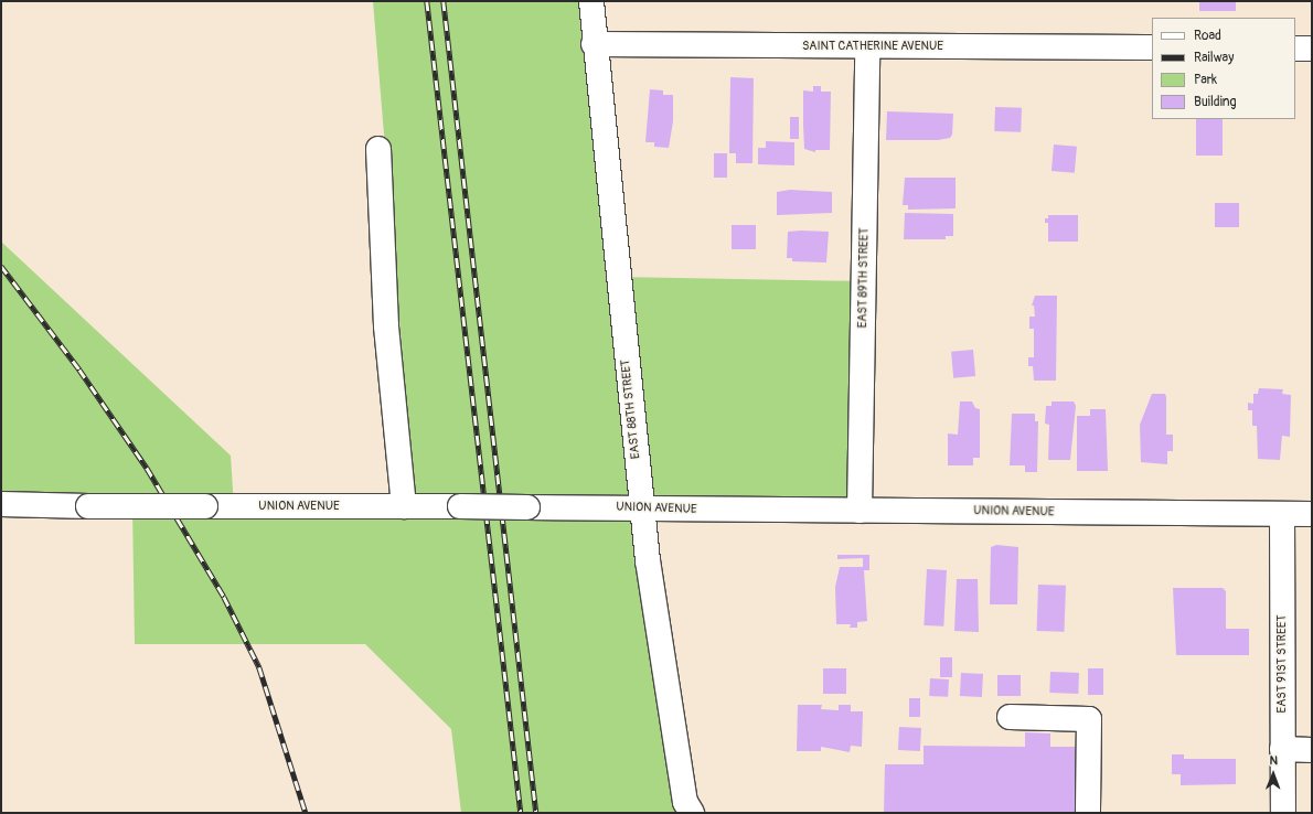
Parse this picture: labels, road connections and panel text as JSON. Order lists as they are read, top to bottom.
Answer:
{
  "streets": {
    "street": [
      "SAINT CATHERINE AVENUE",
      "EAST 89TH STREET",
      "EAST 88TH STREET",
      "UNION AVENUE",
      "EAST 91ST STREET"
    ]
  },
  "crossings": [
    ["SAINT CATHERINE AVENUE", "EAST 89TH STREET"],
    ["SAINT CATHERINE AVENUE", "EAST 88TH STREET"],
    ["EAST 89TH STREET", "UNION AVENUE"],
    ["EAST 88TH STREET", "UNION AVENUE"],
    ["UNION AVENUE", "EAST 91ST STREET"]
  ],
  "legend": [
    "Road",
    "Railway",
    "Park",
    "Building"
  ],
  "north": "top"
}
